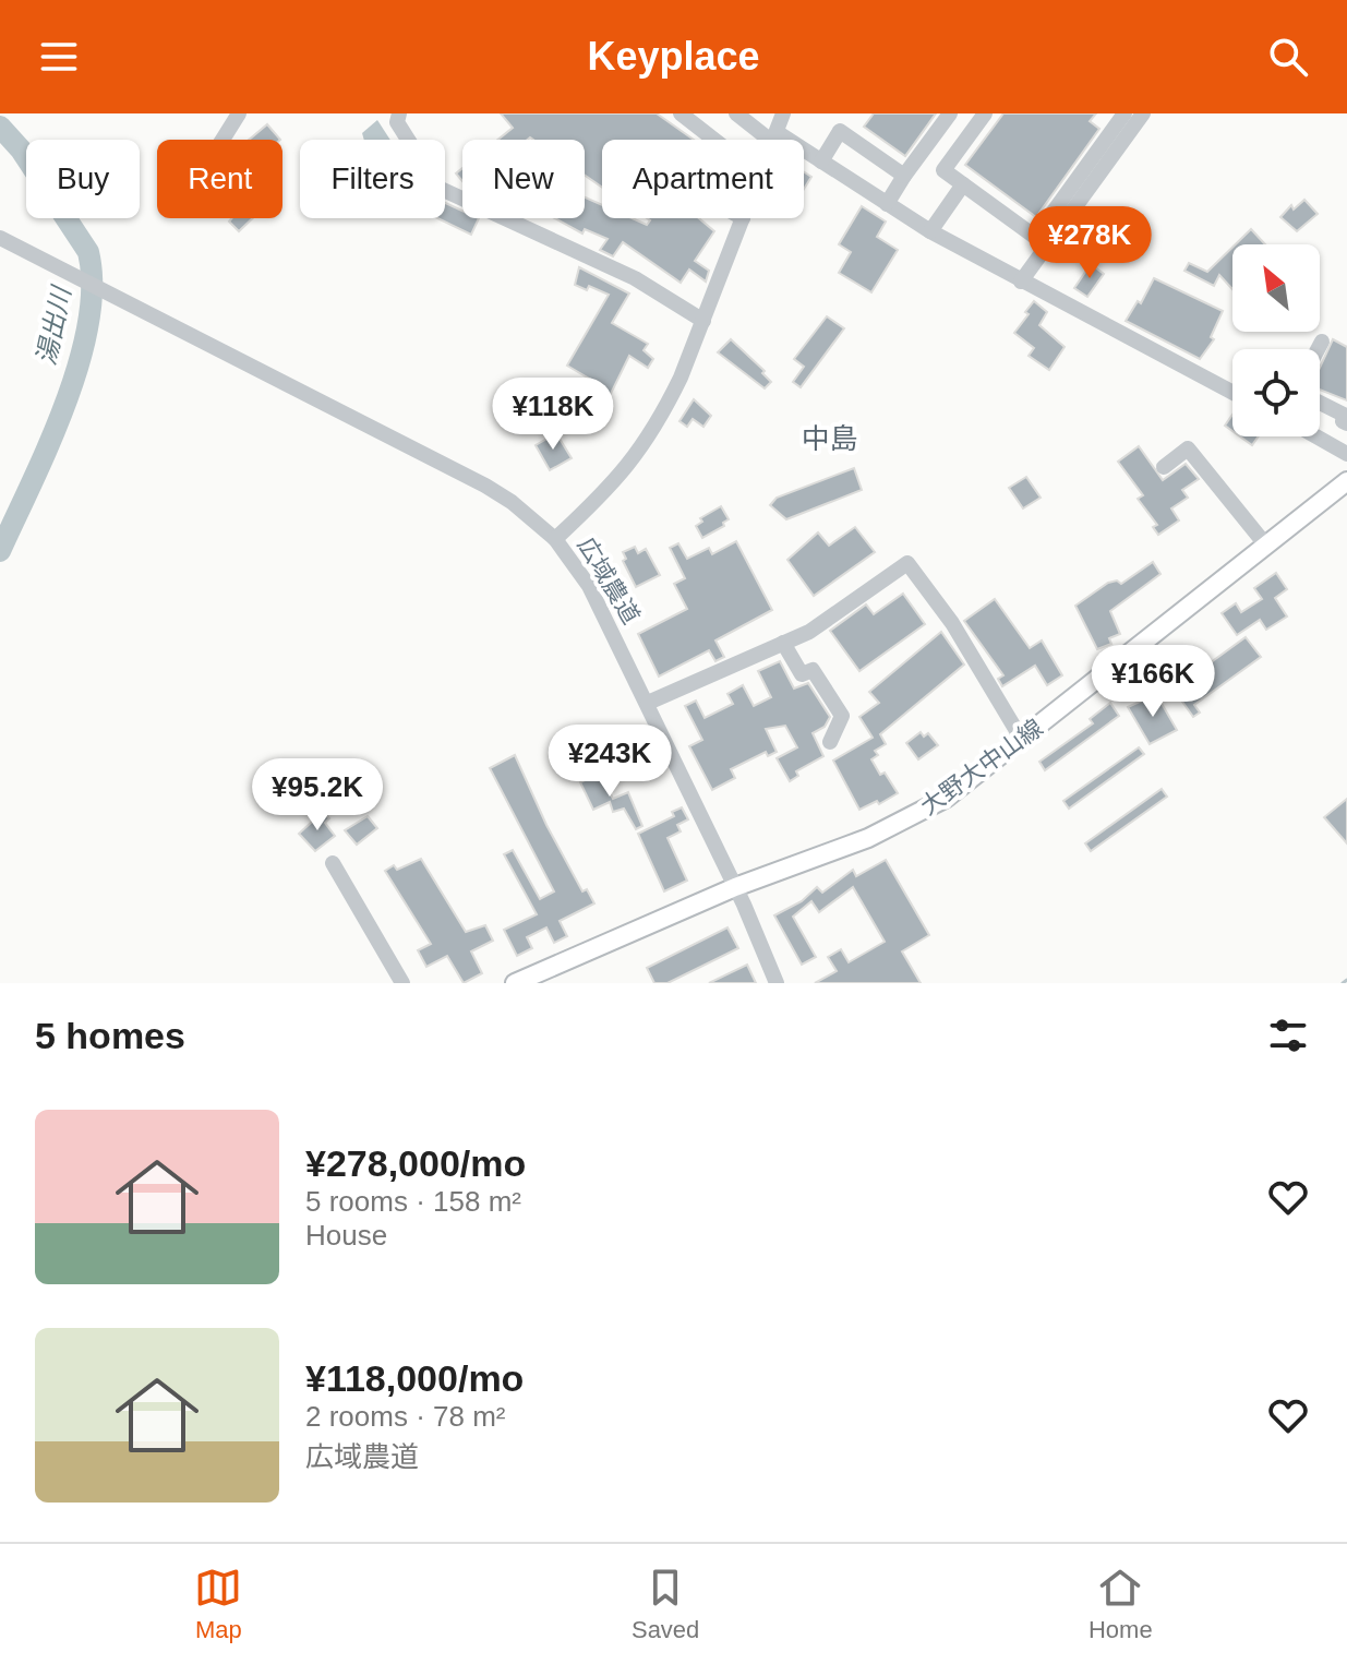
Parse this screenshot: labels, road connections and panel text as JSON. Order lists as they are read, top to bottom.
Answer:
{
  "streets": {
    "main road": ["大野大中山線"],
    "street": ["広域農道"]
  },
  "crossings": [
    ["広域農道", "大野大中山線"]
  ],
  "districts": ["中島"],
  "water": ["湯出川"],
  "north": "top left",
  "page": {
    "header": "Keyplace",
    "chip": [
      "Buy",
      "Rent",
      "Filters",
      "New",
      "Apartment"
    ],
    "price": [
      "¥278K",
      "¥118K",
      "¥166K",
      "¥243K",
      "¥95.2K"
    ],
    "heading": "5 homes",
    "list": [
      {
        "name": "¥278,000/mo",
        "note": "5 rooms · 158 m² · House"
      },
      {
        "name": "¥118,000/mo",
        "note": "2 rooms · 78 m² · 広域農道"
      }
    ],
    "tabs": ["Map", "Saved", "Home"]
  }
}
